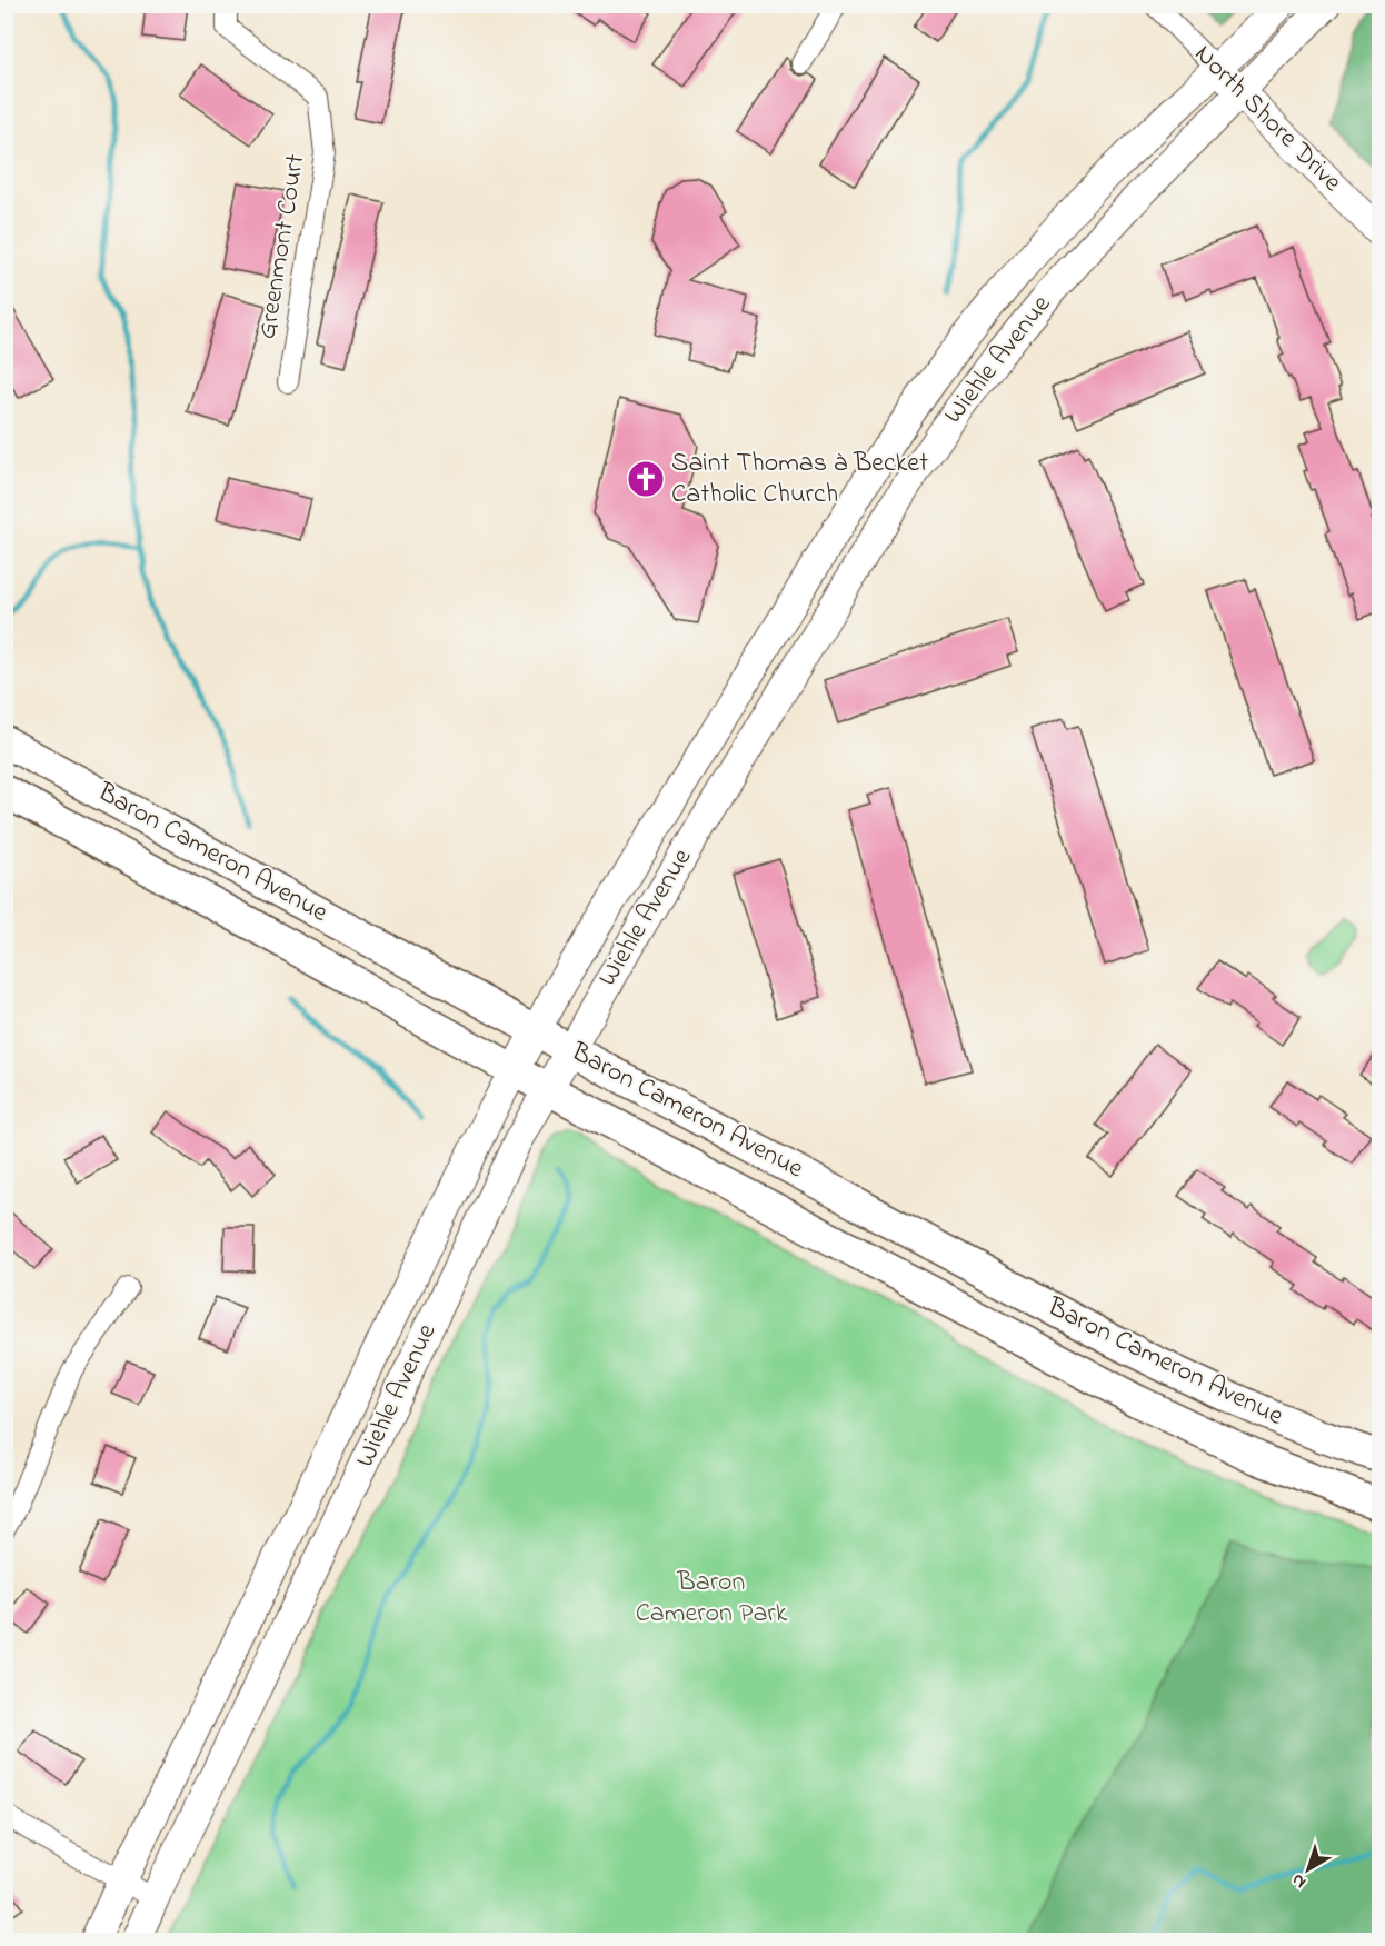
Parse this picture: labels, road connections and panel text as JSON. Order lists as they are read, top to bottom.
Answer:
{
  "streets": {
    "main road": ["North Shore Drive", "Wiehle Avenue", "Baron Cameron Avenue"],
    "street": ["Greenmont Court"]
  },
  "crossings": [
    ["North Shore Drive", "Wiehle Avenue"],
    ["Wiehle Avenue", "Baron Cameron Avenue"]
  ],
  "parks": ["Baron Cameron Park"],
  "places": {
    "church": ["Saint Thomas à Becket Catholic Church"]
  },
  "north": "bottom left"
}
